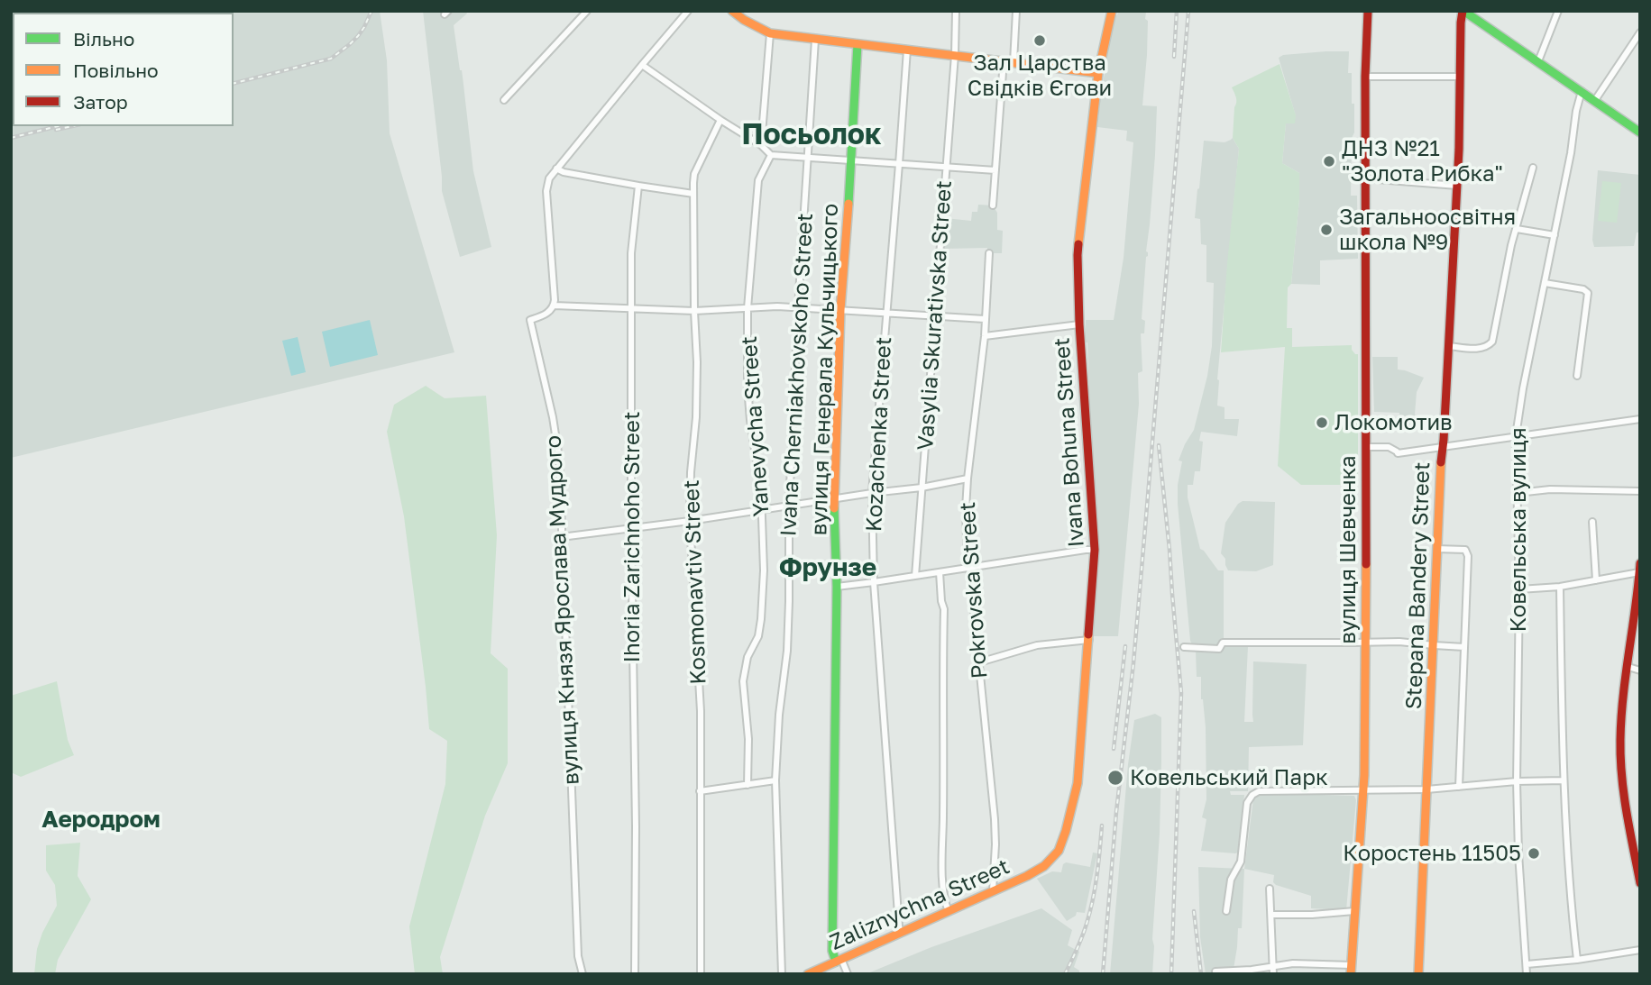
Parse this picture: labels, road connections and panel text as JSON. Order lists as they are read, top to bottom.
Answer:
{
  "streets": {
    "street": [
      "Vasylia Skurativska Street",
      "вулиця Генерала Кульчицького",
      "Ivana Cherniakhovskoho Street",
      "Yanevycha Street",
      "Kozachenka Street",
      "Ivana Bohuna Street",
      "Ковельська вулиця",
      "Ihoria Zarichnoho Street",
      "вулиця Шевченка",
      "Kosmonavtiv Street",
      "Stepana Bandery Street",
      "Pokrovska Street",
      "вулиця Князя Ярослава Мудрого",
      "Zaliznychna Street"
    ]
  },
  "crossings": [
    ["вулиця Генерала Кульчицького", "Zaliznychna Street"],
    ["Kozachenka Street", "Zaliznychna Street"],
    ["Ivana Bohuna Street", "Zaliznychna Street"],
    ["Pokrovska Street", "Zaliznychna Street"]
  ],
  "districts": ["Посьолок", "Фрунзе", "Аеродром"],
  "places": [
    "Зал Царства Свідків Єгови",
    "ДНЗ №21 \"Золота Рибка\"",
    "Загальноосвітня школа №9",
    "Локомотив",
    "Ковельський Парк",
    "Коростень 11505"
  ],
  "legend": ["Вільно", "Повільно", "Затор"]
}
